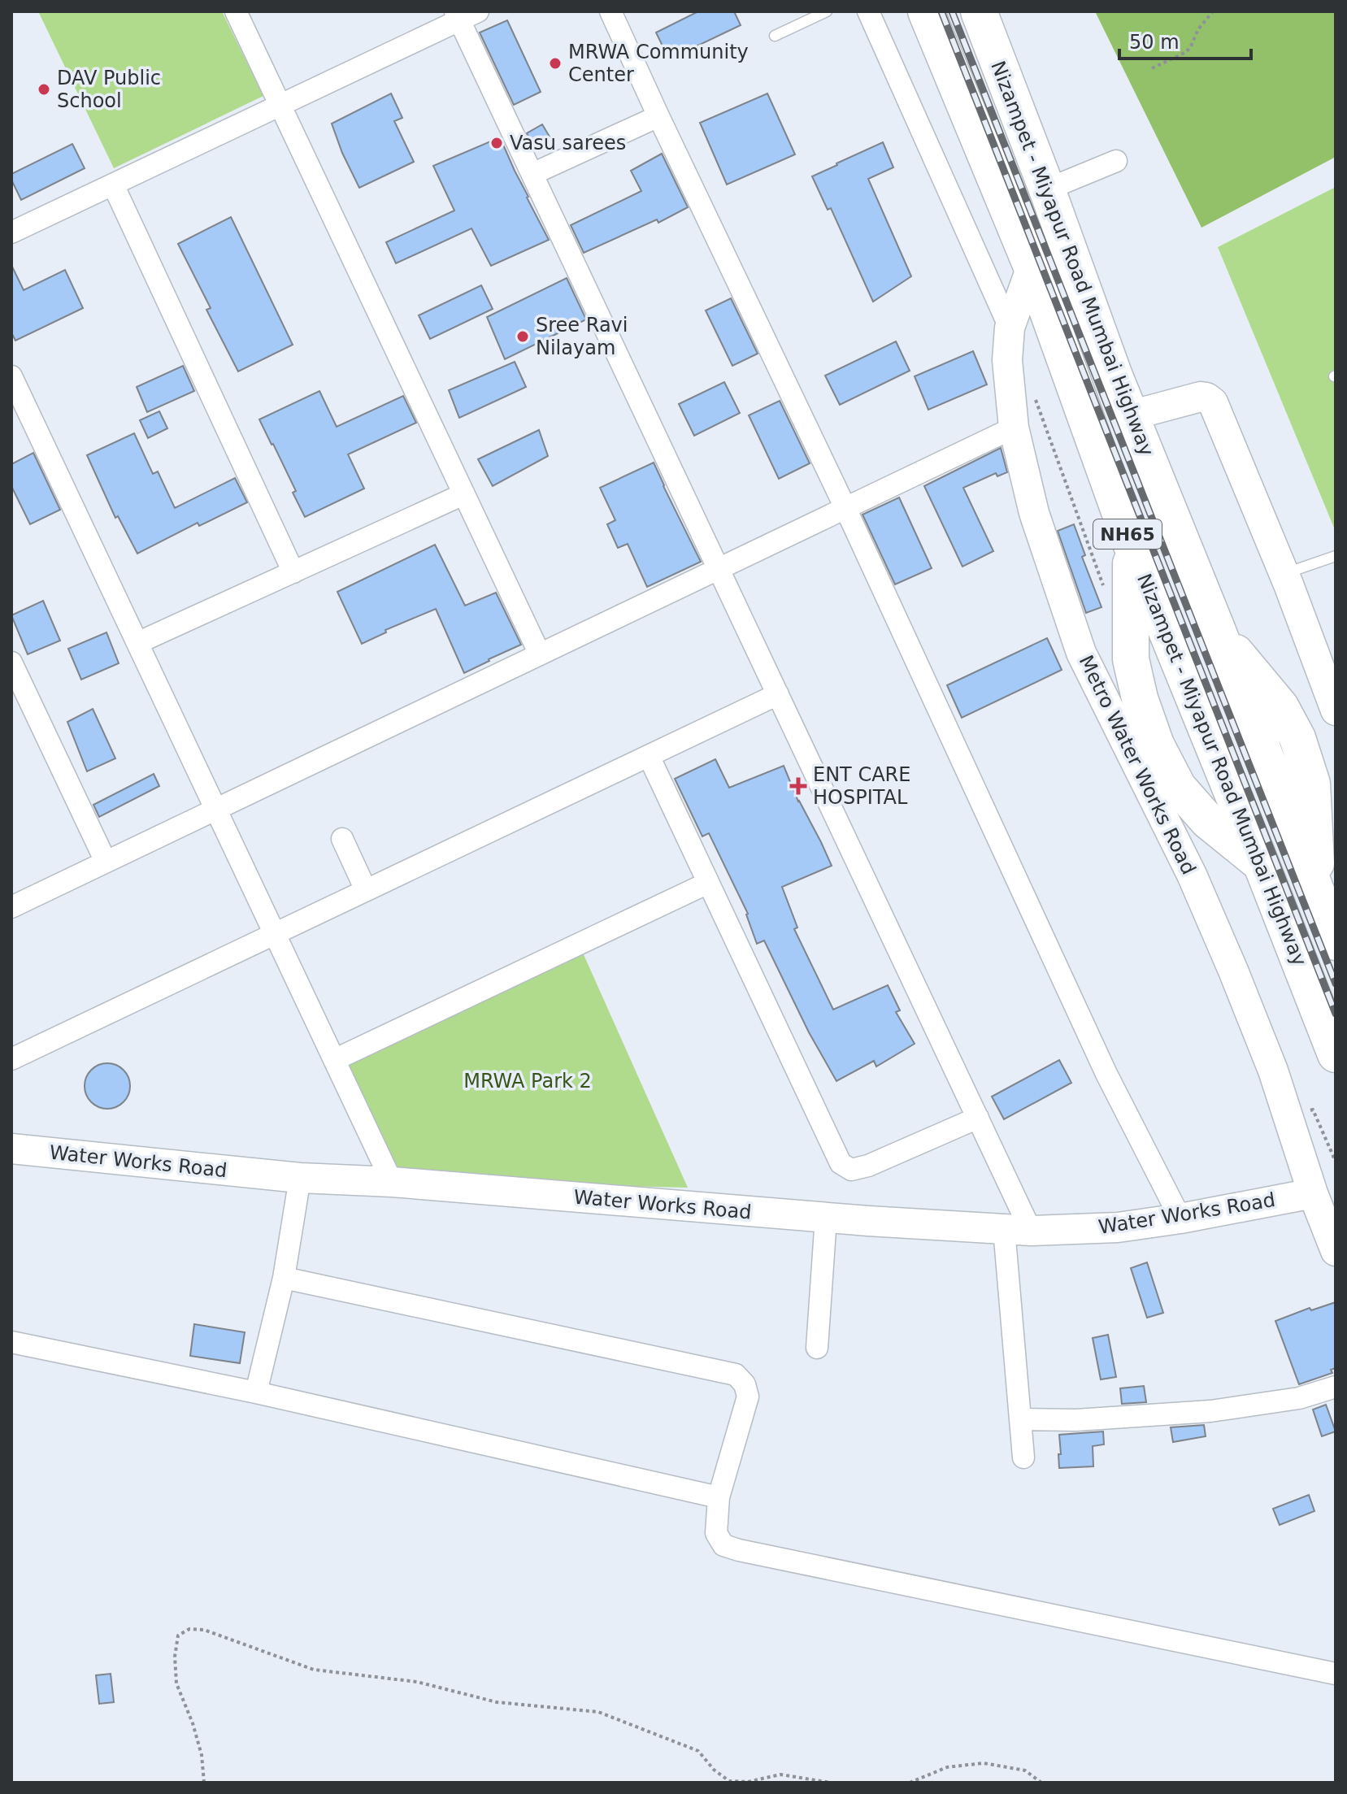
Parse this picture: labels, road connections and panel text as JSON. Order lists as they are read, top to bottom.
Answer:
{
  "streets": {
    "highway": ["Nizampet - Miyapur Road Mumbai Highway", "NH65"],
    "street": ["Metro Water Works Road", "Water Works Road"]
  },
  "crossings": [
    ["Nizampet - Miyapur Road Mumbai Highway", "Metro Water Works Road"],
    ["Metro Water Works Road", "Water Works Road"]
  ],
  "parks": ["MRWA Park 2"],
  "places": {
    "other": [
      "MRWA Community Center",
      "DAV Public School",
      "Vasu sarees",
      "Sree Ravi Nilayam"
    ],
    "health": ["ENT CARE HOSPITAL"]
  },
  "scale_bar": "50 m"
}
